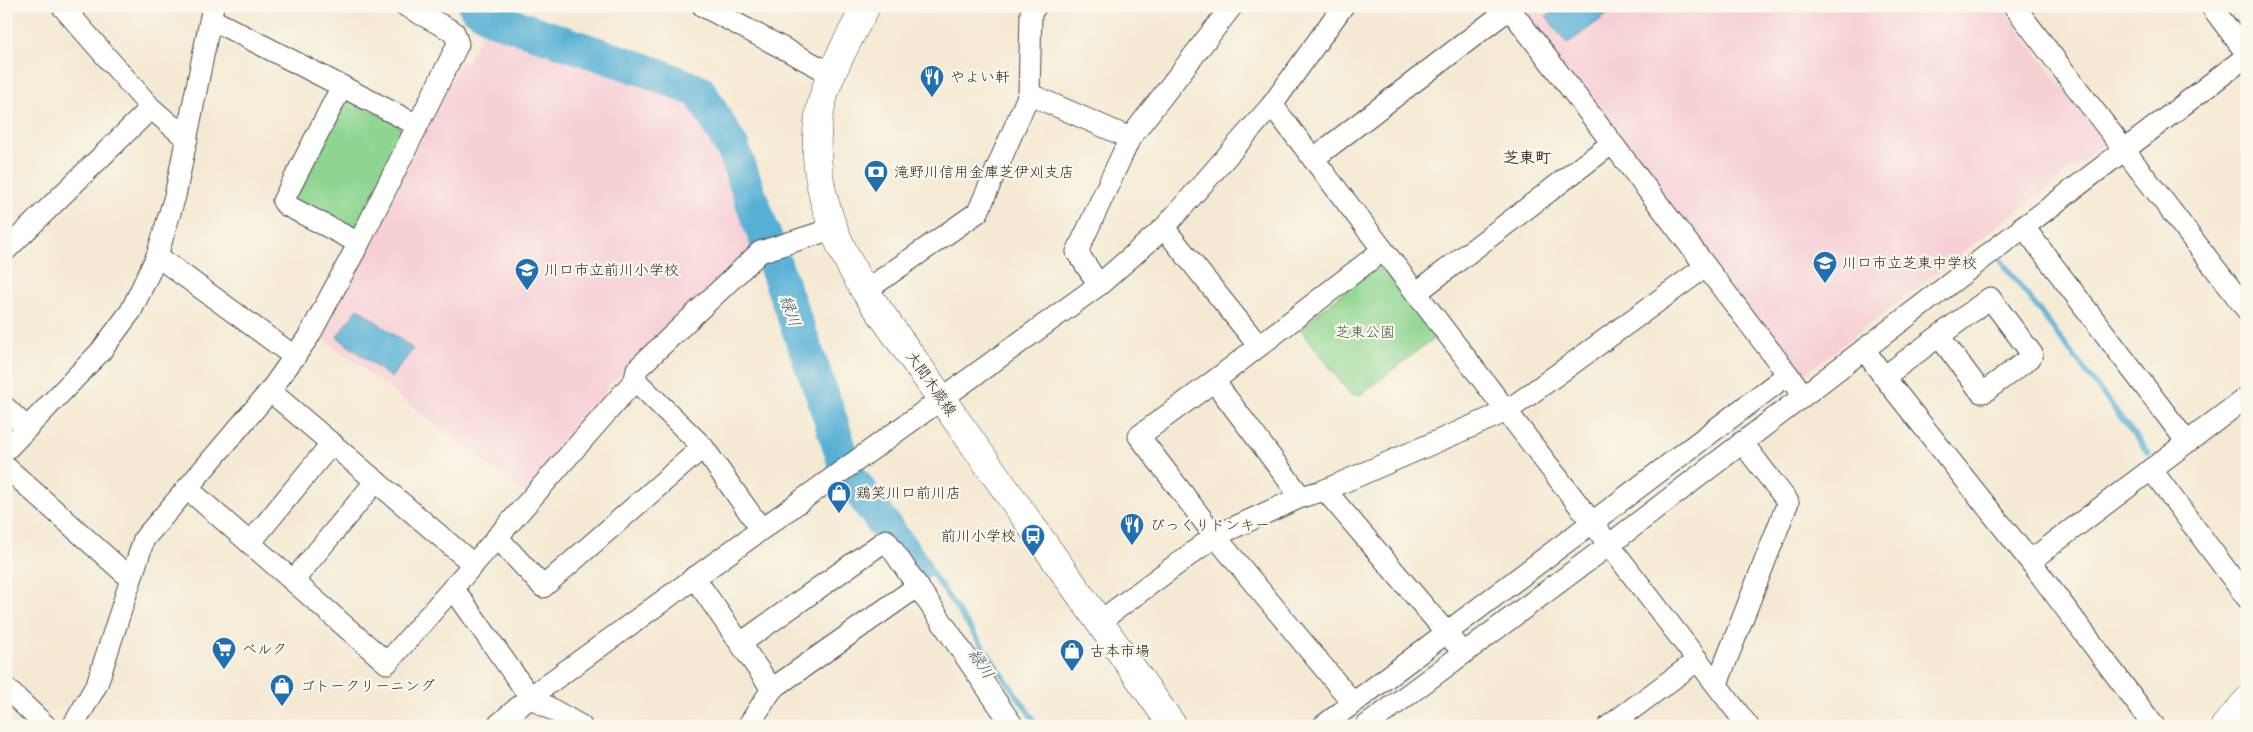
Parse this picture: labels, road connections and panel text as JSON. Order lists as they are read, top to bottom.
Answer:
{
  "streets": {
    "main road": ["大間木蕨線"]
  },
  "districts": ["芝東町"],
  "water": ["緑川"],
  "parks": ["芝東公園"],
  "places": {
    "restaurant": ["やよい軒", "びっくりドンキー"],
    "bank": ["滝野川信用金庫芝伊刈支店"],
    "school or university": ["川口市立芝東中学校", "川口市立前川小学校"],
    "shop": ["鶏笑川口前川店", "古本市場", "ゴトークリーニング"],
    "bus stop": ["前川小学校"],
    "supermarket": ["ベルク"]
  }
}
